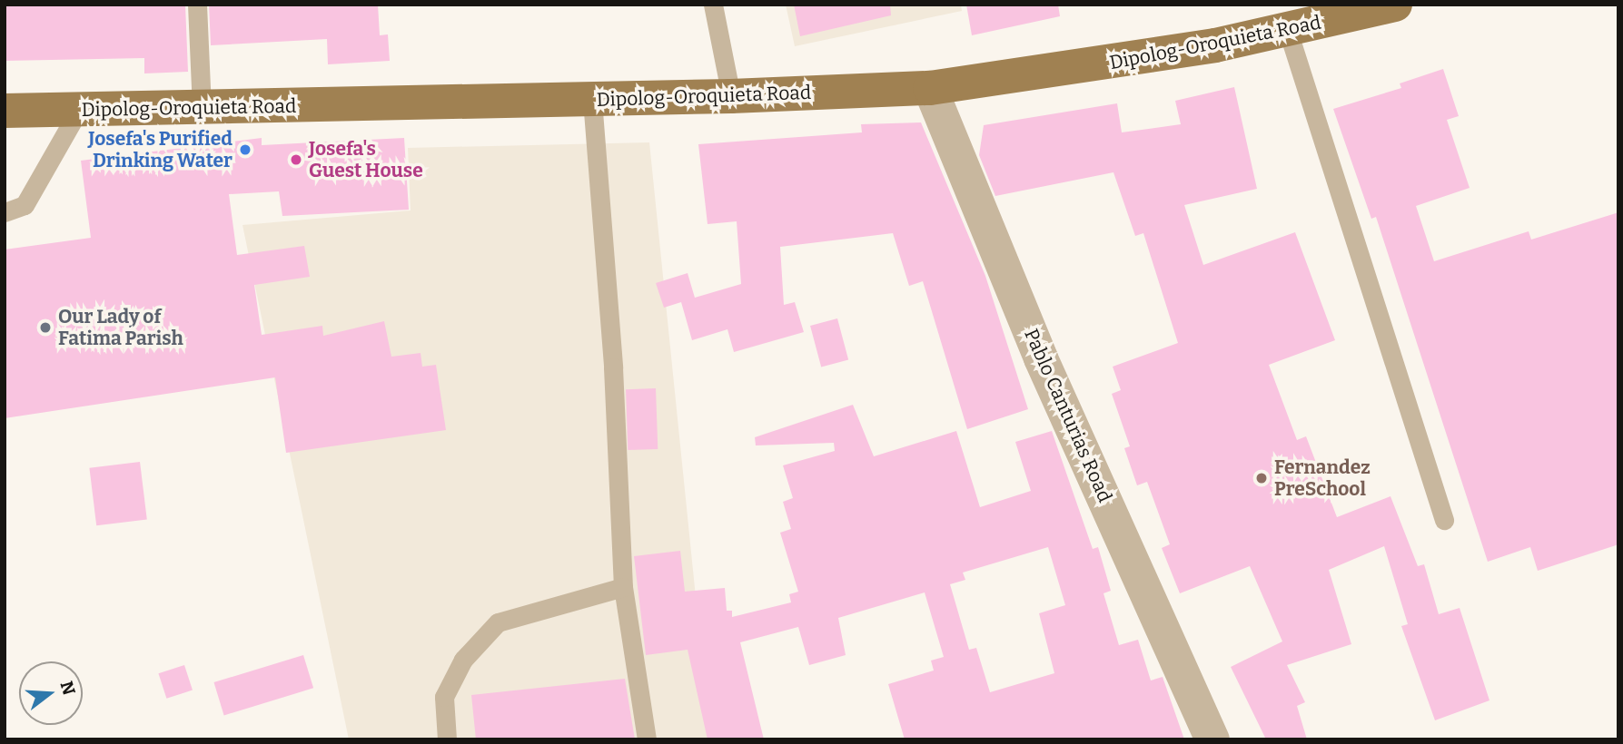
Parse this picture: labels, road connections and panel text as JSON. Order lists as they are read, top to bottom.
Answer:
{
  "streets": {
    "main road": ["Dipolog-Oroquieta Road"],
    "street": ["Pablo Canturias Road"]
  },
  "crossings": [
    ["Dipolog-Oroquieta Road", "Pablo Canturias Road"]
  ],
  "places": [
    "Josefa's Purified Drinking Water",
    "Josefa's Guest House",
    "Our Lady of Fatima Parish",
    "Fernandez PreSchool"
  ],
  "north": "right"
}
